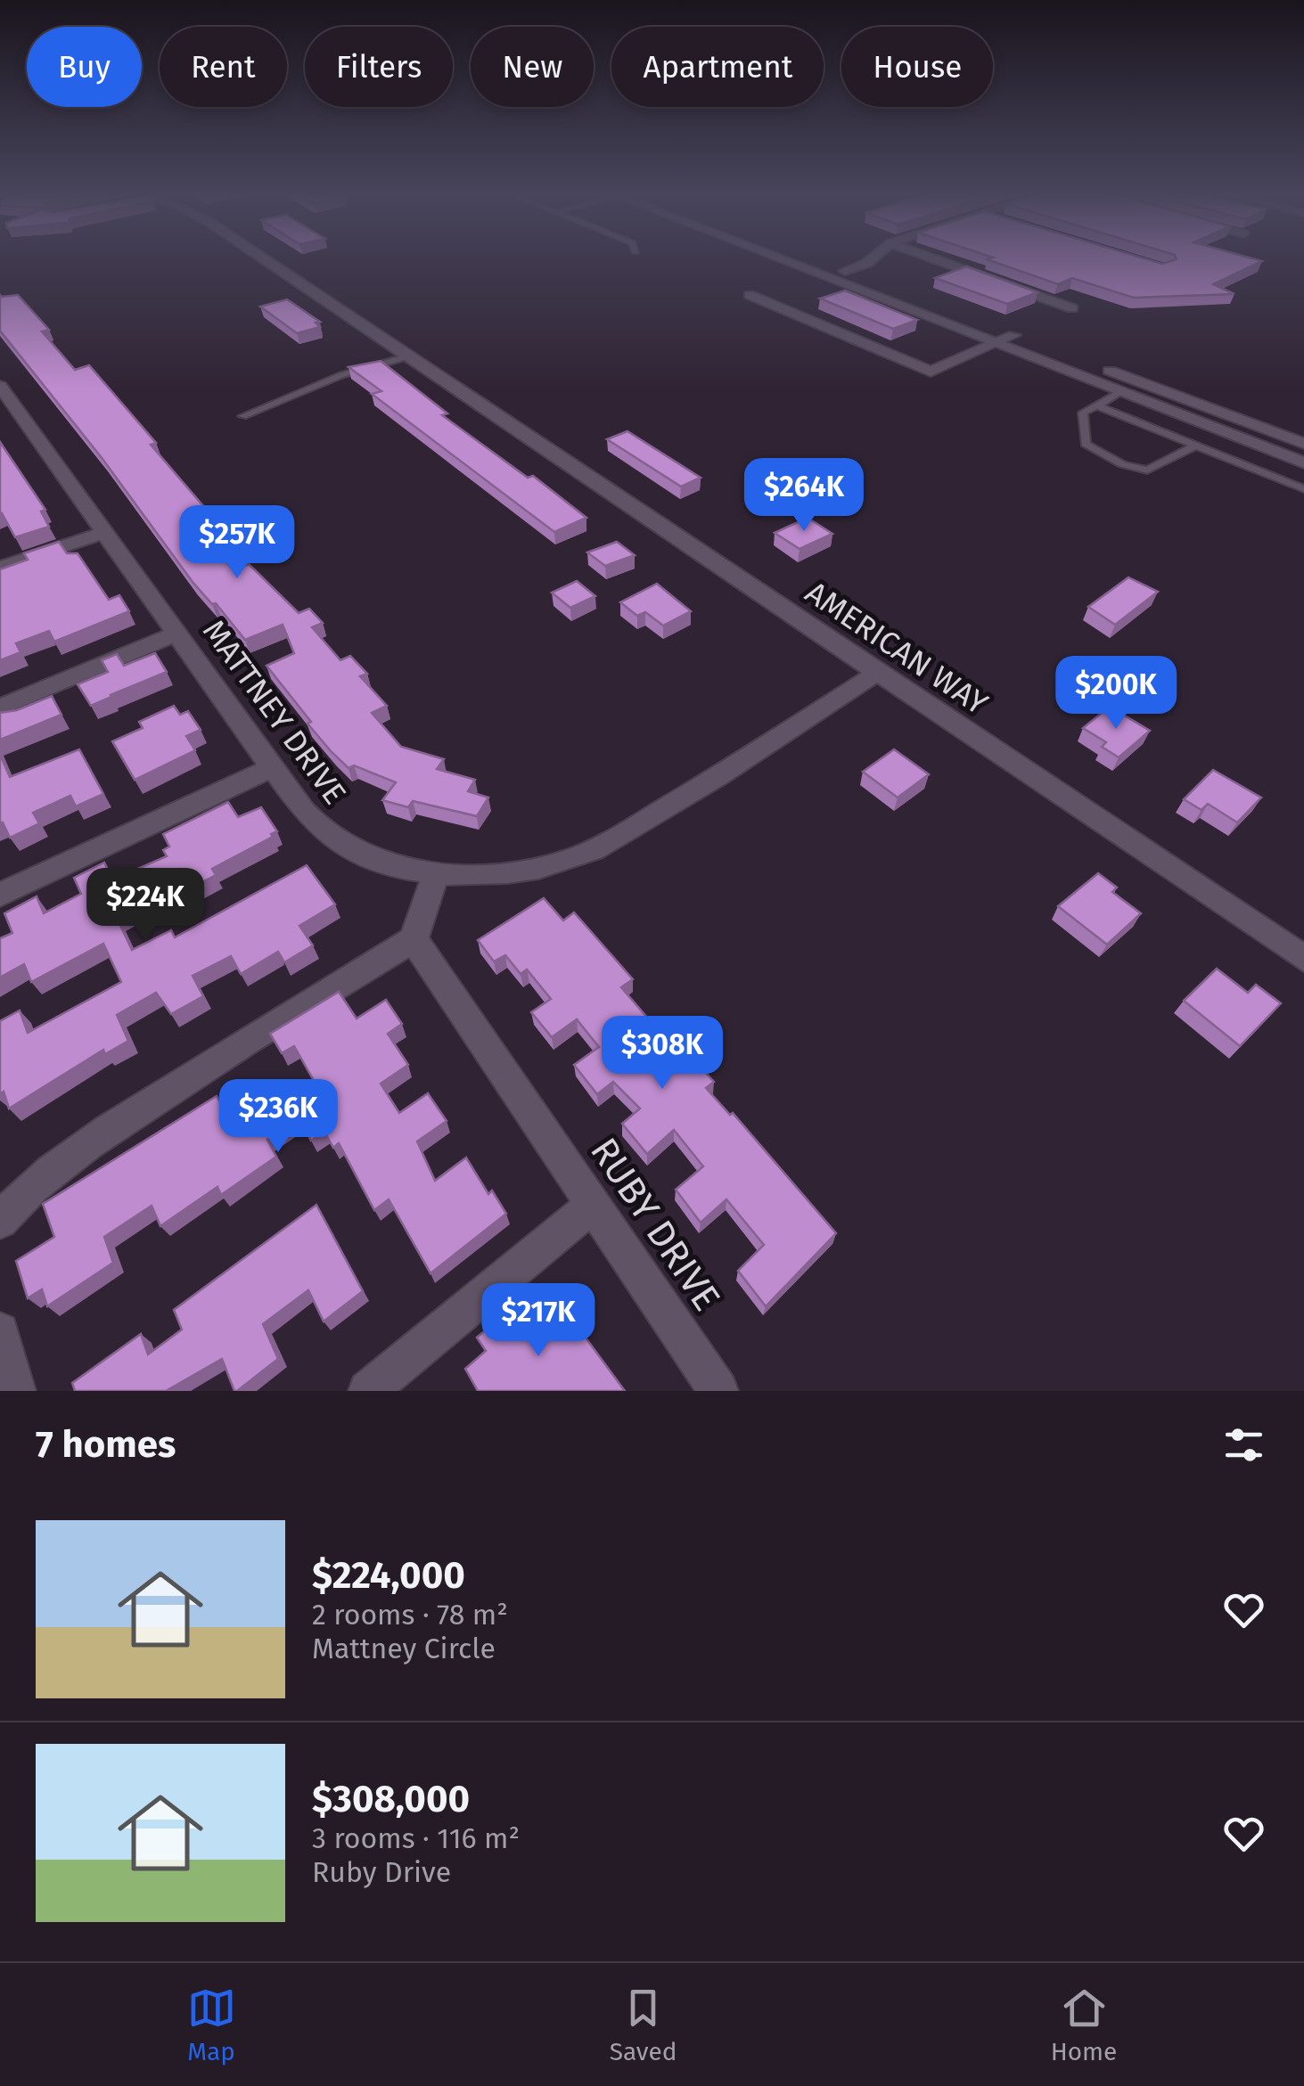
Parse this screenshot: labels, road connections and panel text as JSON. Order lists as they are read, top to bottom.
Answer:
{
  "streets": {
    "street": ["AMERICAN WAY", "MATTNEY DRIVE", "RUBY DRIVE"]
  },
  "crossings": [
    ["AMERICAN WAY", "MATTNEY DRIVE"]
  ],
  "page": {
    "chip": [
      "Buy",
      "Rent",
      "Filters",
      "New",
      "Apartment",
      "House"
    ],
    "price": [
      "$264K",
      "$257K",
      "$200K",
      "$224K",
      "$308K",
      "$236K",
      "$217K"
    ],
    "heading": "7 homes",
    "list": [
      {
        "name": "$224,000",
        "note": "2 rooms · 78 m² · Mattney Circle"
      },
      {
        "name": "$308,000",
        "note": "3 rooms · 116 m² · Ruby Drive"
      }
    ],
    "tabs": ["Map", "Saved", "Home"]
  }
}
